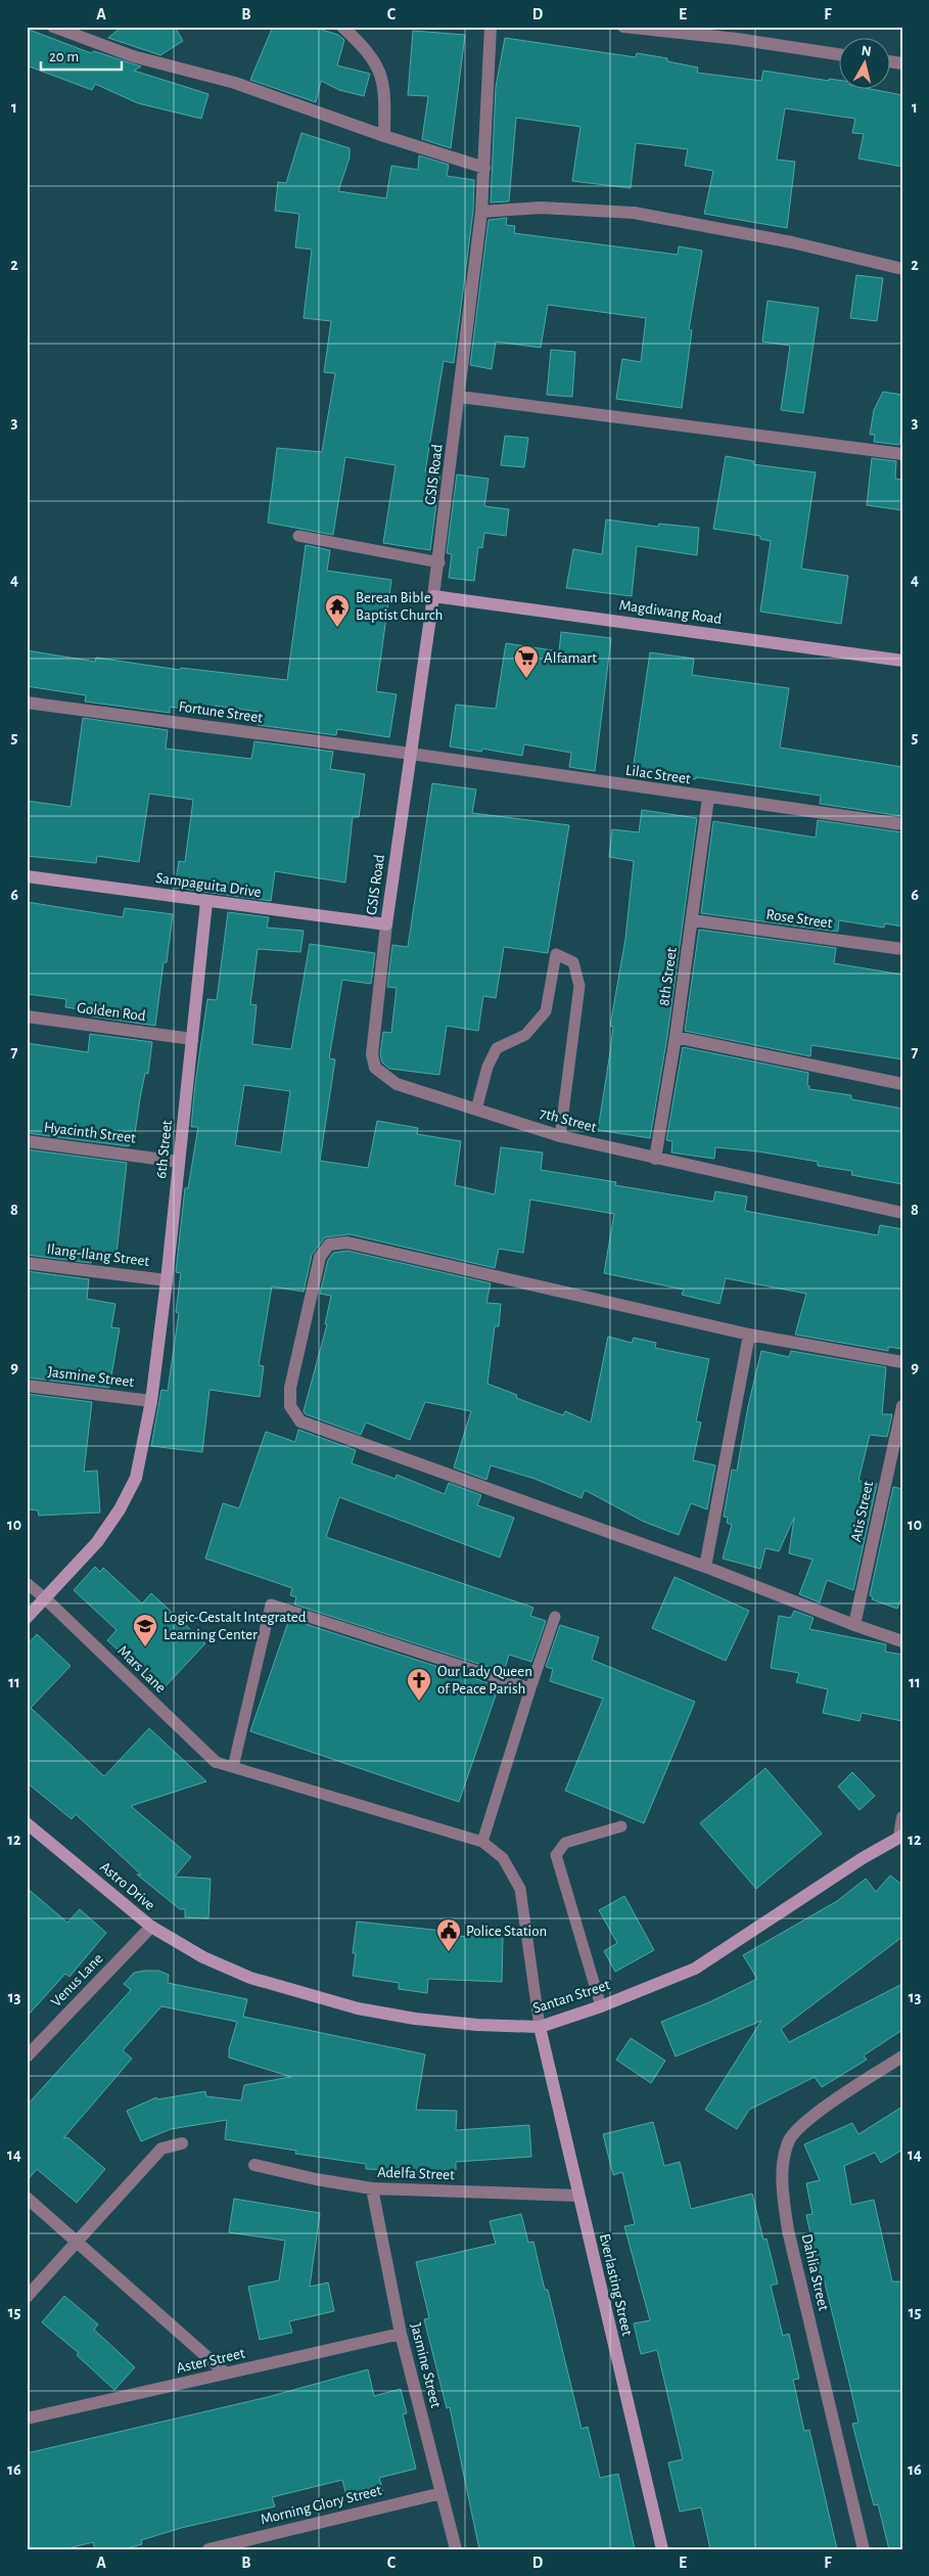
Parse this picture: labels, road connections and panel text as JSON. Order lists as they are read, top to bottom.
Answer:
{
  "streets": {
    "street": [
      "GSIS Road",
      "Magdiwang Road",
      "Fortune Street",
      "Lilac Street",
      "Sampaguita Drive",
      "Rose Street",
      "8th Street",
      "Golden Rod",
      "7th Street",
      "Hyacinth Street",
      "6th Street",
      "Ilang-Ilang Street",
      "Jasmine Street",
      "Atis Street",
      "Mars Lane",
      "Astro Drive",
      "Venus Lane",
      "Santan Street",
      "Adelfa Street",
      "Dahlia Street",
      "Everlasting Street",
      "Aster Street",
      "Morning Glory Street"
    ]
  },
  "crossings": [
    ["GSIS Road", "Magdiwang Road"],
    ["GSIS Road", "Fortune Street"],
    ["GSIS Road", "Lilac Street"],
    ["GSIS Road", "Sampaguita Drive"],
    ["GSIS Road", "7th Street"],
    ["Fortune Street", "Lilac Street"],
    ["Lilac Street", "8th Street"],
    ["Sampaguita Drive", "7th Street"],
    ["Sampaguita Drive", "6th Street"],
    ["Rose Street", "8th Street"],
    ["8th Street", "7th Street"],
    ["Golden Rod", "6th Street"],
    ["Hyacinth Street", "6th Street"],
    ["6th Street", "Ilang-Ilang Street"],
    ["6th Street", "Jasmine Street"],
    ["6th Street", "Mars Lane"],
    ["Jasmine Street", "Adelfa Street"],
    ["Jasmine Street", "Aster Street"],
    ["Jasmine Street", "Morning Glory Street"],
    ["Astro Drive", "Venus Lane"],
    ["Astro Drive", "Santan Street"],
    ["Santan Street", "Everlasting Street"],
    ["Adelfa Street", "Everlasting Street"]
  ],
  "places": {
    "temple": ["Berean Bible Baptist Church"],
    "supermarket": ["Alfamart"],
    "school or university": ["Logic-Gestalt Integrated Learning Center"],
    "church": ["Our Lady Queen of Peace Parish"],
    "public building": ["Police Station"]
  },
  "scale_bar": "20 m",
  "north": "top",
  "grid": {
    "columns": [
      "A",
      "B",
      "C",
      "D",
      "E",
      "F"
    ],
    "rows": [
      "1",
      "2",
      "3",
      "4",
      "5",
      "6",
      "7",
      "8",
      "9",
      "10",
      "11",
      "12",
      "13",
      "14",
      "15",
      "16"
    ]
  }
}
